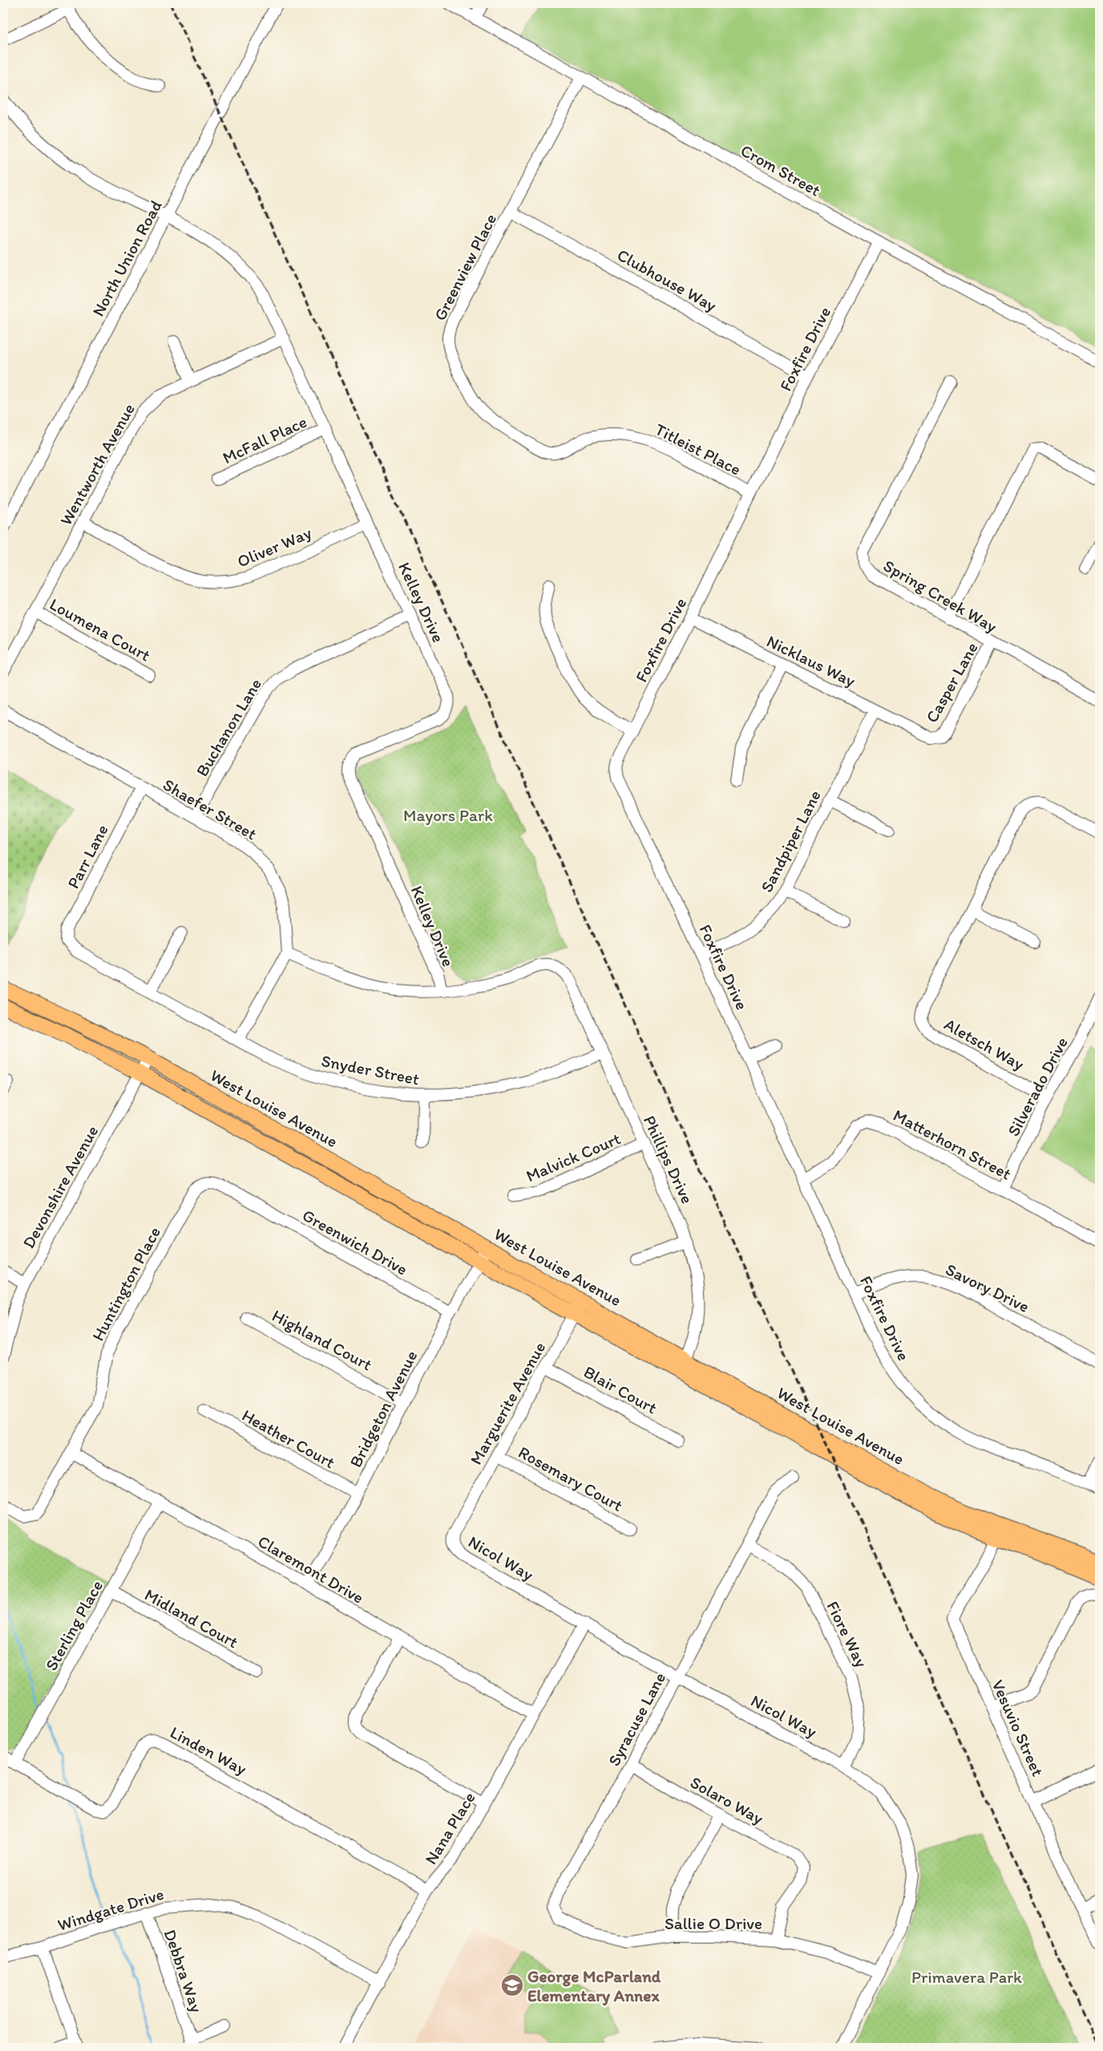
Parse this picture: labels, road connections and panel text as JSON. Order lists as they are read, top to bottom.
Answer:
{
  "streets": {
    "main road": ["West Louise Avenue"],
    "street": [
      "Crom Street",
      "North Union Road",
      "Greenview Place",
      "Clubhouse Way",
      "Foxfire Drive",
      "McFall Place",
      "Titleist Place",
      "Wentworth Avenue",
      "Oliver Way",
      "Spring Creek Way",
      "Kelley Drive",
      "Loumena Court",
      "Nicklaus Way",
      "Casper Lane",
      "Buchanon Lane",
      "Shaefer Street",
      "Sandpiper Lane",
      "Parr Lane",
      "Aletsch Way",
      "Snyder Street",
      "Silverado Drive",
      "Matterhorn Street",
      "Malvick Court",
      "Phillips Drive",
      "Devonshire Avenue",
      "Greenwich Drive",
      "Huntington Place",
      "Savory Drive",
      "Highland Court",
      "Blair Court",
      "Marguerite Avenue",
      "Bridgeton Avenue",
      "Heather Court",
      "Rosemary Court",
      "Nicol Way",
      "Claremont Drive",
      "Midland Court",
      "Sterling Place",
      "Fiore Way",
      "Syracuse Lane",
      "Vesuvio Street",
      "Linden Way",
      "Solaro Way",
      "Nana Place",
      "Windgate Drive",
      "Sallie O Drive",
      "Debbra Way"
    ]
  },
  "crossings": [
    ["Crom Street", "Greenview Place"],
    ["Crom Street", "Foxfire Drive"],
    ["North Union Road", "Kelley Drive"],
    ["Greenview Place", "Clubhouse Way"],
    ["Greenview Place", "Titleist Place"],
    ["Clubhouse Way", "Foxfire Drive"],
    ["Foxfire Drive", "Titleist Place"],
    ["Foxfire Drive", "Nicklaus Way"],
    ["Foxfire Drive", "Sandpiper Lane"],
    ["Foxfire Drive", "Matterhorn Street"],
    ["Foxfire Drive", "Savory Drive"],
    ["McFall Place", "Kelley Drive"],
    ["Wentworth Avenue", "Oliver Way"],
    ["Wentworth Avenue", "Kelley Drive"],
    ["Wentworth Avenue", "Loumena Court"],
    ["Oliver Way", "Kelley Drive"],
    ["Spring Creek Way", "Casper Lane"],
    ["Kelley Drive", "Buchanon Lane"],
    ["Kelley Drive", "Phillips Drive"],
    ["Nicklaus Way", "Casper Lane"],
    ["Nicklaus Way", "Sandpiper Lane"],
    ["Buchanon Lane", "Shaefer Street"],
    ["Shaefer Street", "Parr Lane"],
    ["Parr Lane", "Snyder Street"],
    ["Aletsch Way", "Silverado Drive"],
    ["Snyder Street", "Phillips Drive"],
    ["Silverado Drive", "Matterhorn Street"],
    ["West Louise Avenue", "Phillips Drive"],
    ["West Louise Avenue", "Devonshire Avenue"],
    ["West Louise Avenue", "Marguerite Avenue"],
    ["West Louise Avenue", "Bridgeton Avenue"],
    ["West Louise Avenue", "Vesuvio Street"],
    ["Malvick Court", "Phillips Drive"],
    ["Greenwich Drive", "Huntington Place"],
    ["Greenwich Drive", "Bridgeton Avenue"],
    ["Huntington Place", "Claremont Drive"],
    ["Highland Court", "Bridgeton Avenue"],
    ["Blair Court", "Marguerite Avenue"],
    ["Marguerite Avenue", "Rosemary Court"],
    ["Marguerite Avenue", "Nicol Way"],
    ["Bridgeton Avenue", "Heather Court"],
    ["Bridgeton Avenue", "Claremont Drive"],
    ["Nicol Way", "Fiore Way"],
    ["Nicol Way", "Syracuse Lane"],
    ["Nicol Way", "Nana Place"],
    ["Nicol Way", "Sallie O Drive"],
    ["Claremont Drive", "Sterling Place"],
    ["Claremont Drive", "Nana Place"],
    ["Midland Court", "Sterling Place"],
    ["Sterling Place", "Linden Way"],
    ["Fiore Way", "Syracuse Lane"],
    ["Syracuse Lane", "Solaro Way"],
    ["Syracuse Lane", "Sallie O Drive"],
    ["Linden Way", "Nana Place"],
    ["Solaro Way", "Sallie O Drive"],
    ["Nana Place", "Windgate Drive"],
    ["Windgate Drive", "Debbra Way"]
  ],
  "parks": ["Mayors Park", "Primavera Park"],
  "places": {
    "school or university": ["George McParland Elementary Annex"]
  }
}
